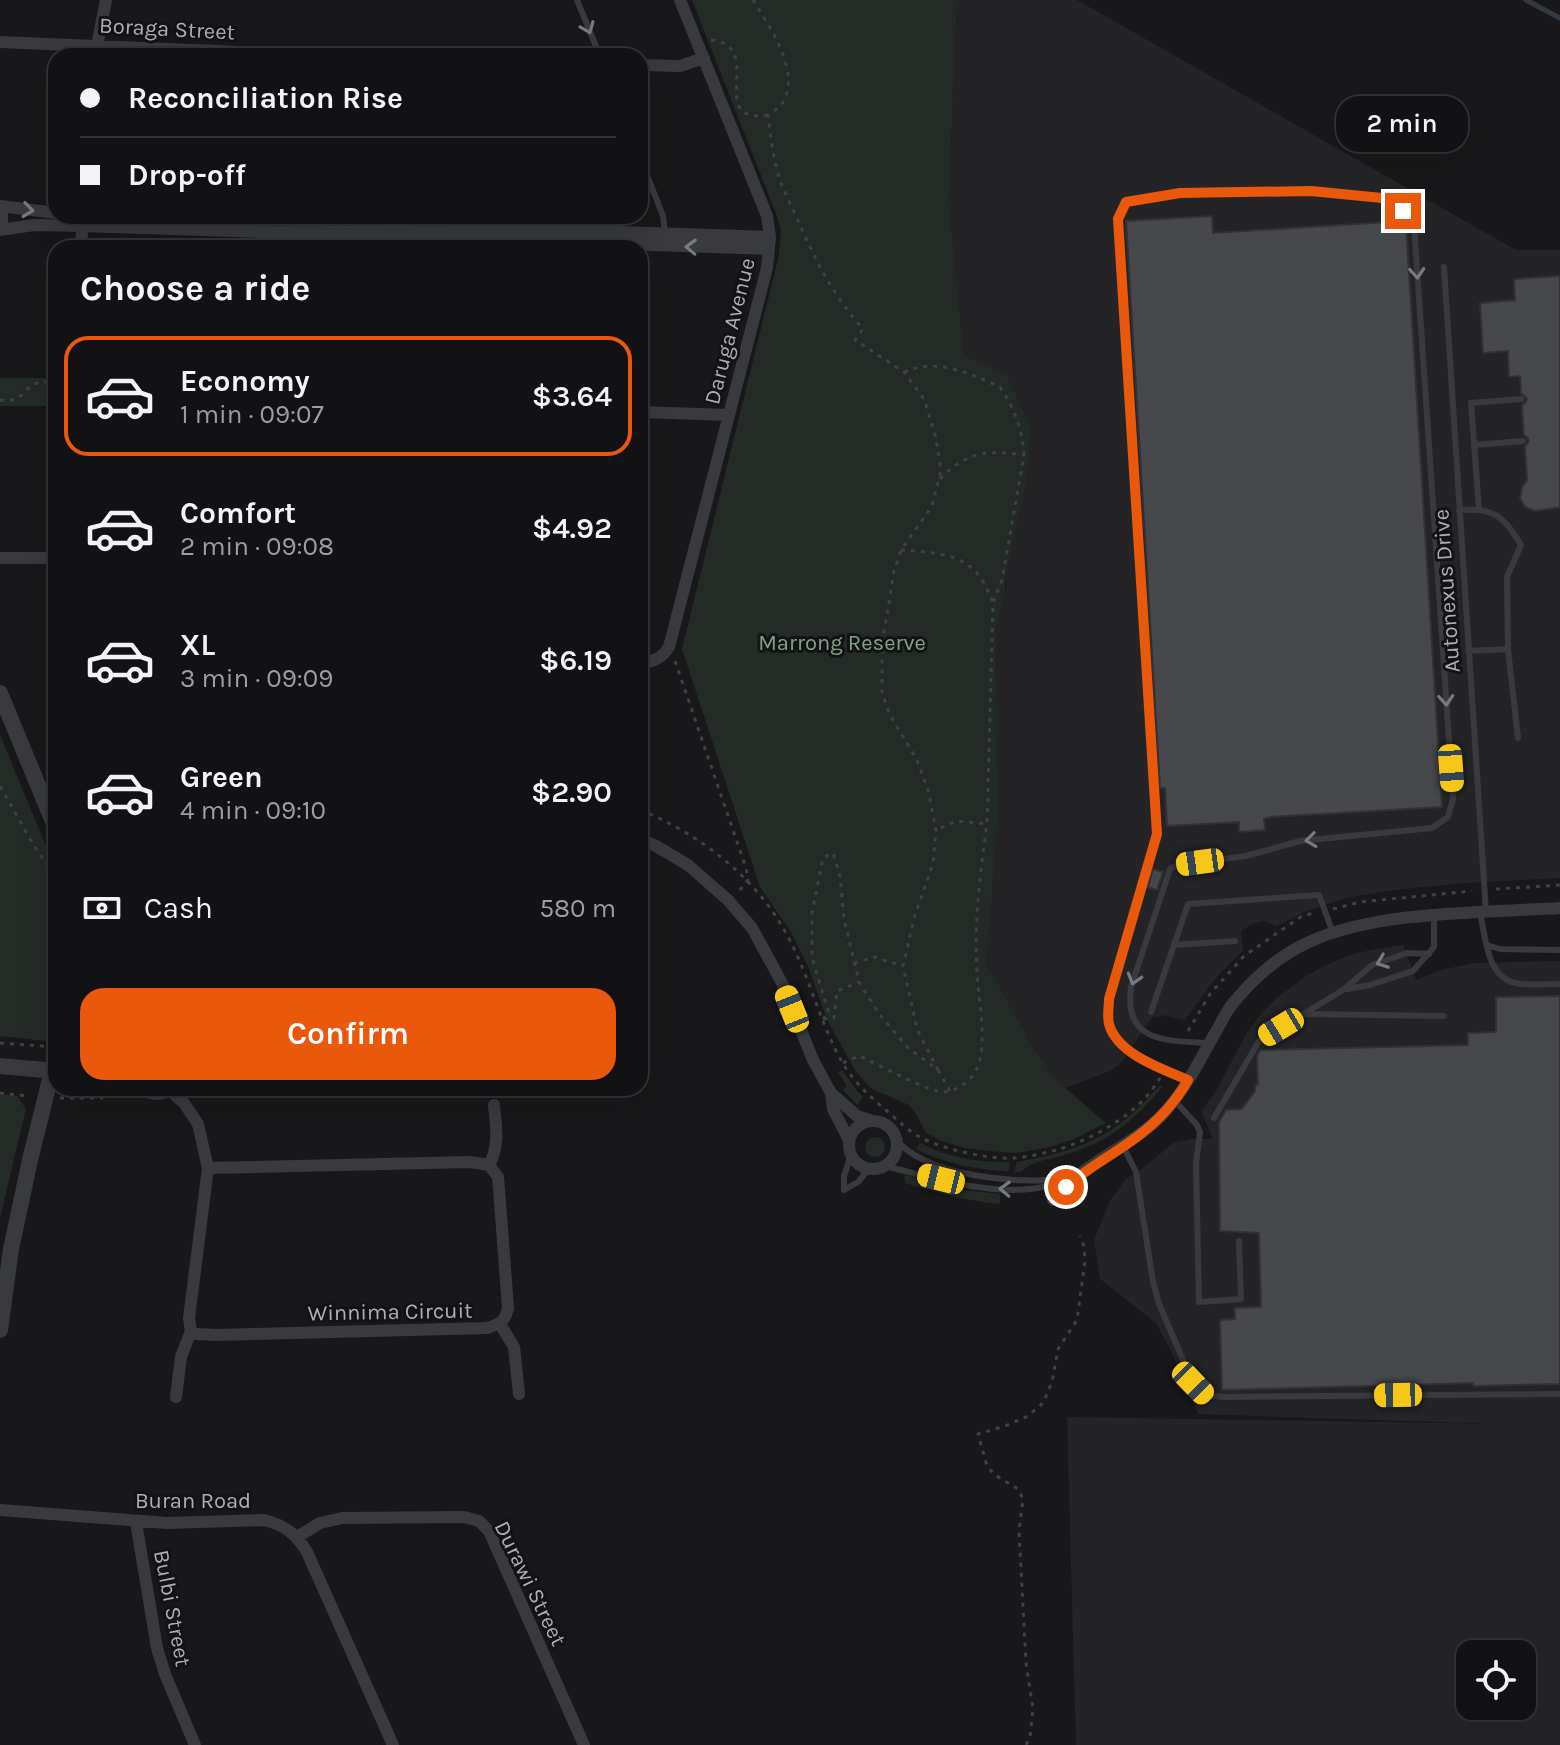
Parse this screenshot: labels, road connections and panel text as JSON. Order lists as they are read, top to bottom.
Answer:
{
  "streets": {
    "street": [
      "Boraga Street",
      "Daruga Avenue",
      "Winnima Circuit",
      "Buran Road",
      "Durawi Street",
      "Bulbi Street"
    ],
    "lane": ["Autonexus Drive"]
  },
  "crossings": [
    ["Buran Road", "Durawi Street"],
    ["Buran Road", "Bulbi Street"]
  ],
  "parks": ["Marrong Reserve"],
  "page": {
    "banner": ["Reconciliation Rise", "Drop-off"],
    "bubble": "2 min",
    "heading": "Choose a ride",
    "list": [
      {
        "name": "Economy",
        "note": "1 min · 09:07",
        "value": "$3.64"
      },
      {
        "name": "Comfort",
        "note": "2 min · 09:08",
        "value": "$4.92"
      },
      {
        "name": "XL",
        "note": "3 min · 09:09",
        "value": "$6.19"
      },
      {
        "name": "Green",
        "note": "4 min · 09:10",
        "value": "$2.90"
      }
    ],
    "pay": ["Cash", "580 m"],
    "buttons": "Confirm"
  }
}
